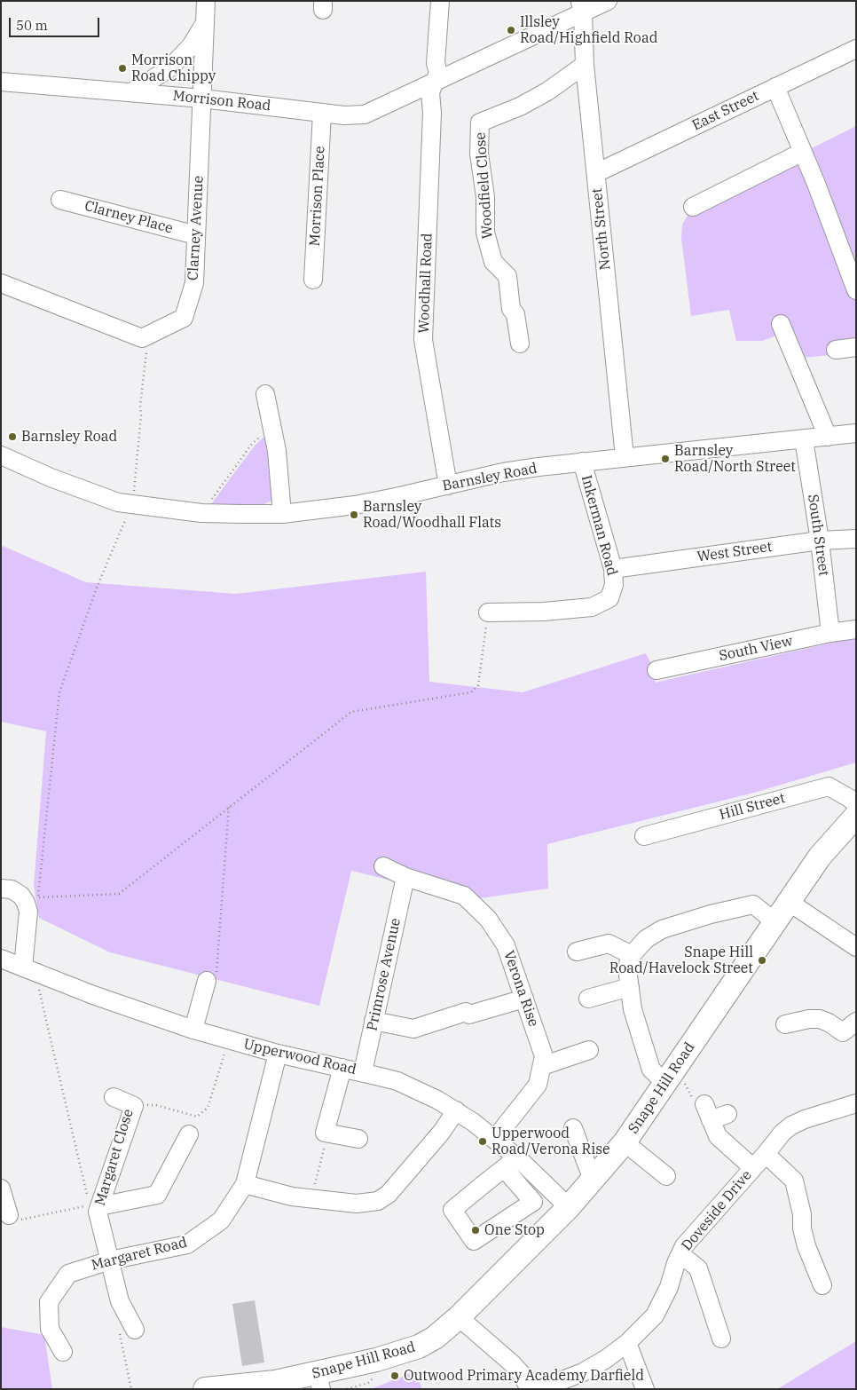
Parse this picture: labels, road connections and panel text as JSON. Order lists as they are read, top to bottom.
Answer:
{
  "streets": {
    "main road": ["Snape Hill Road"],
    "street": [
      "Morrison Road",
      "East Street",
      "Woodfield Close",
      "Morrison Place",
      "Clarney Place",
      "Clarney Avenue",
      "North Street",
      "Woodhall Road",
      "Barnsley Road",
      "Inkerman Road",
      "South Street",
      "West Street",
      "South View",
      "Hill Street",
      "Primrose Avenue",
      "Verona Rise",
      "Upperwood Road",
      "Margaret Close",
      "Doveside Drive",
      "Margaret Road"
    ]
  },
  "crossings": [
    ["Morrison Road", "Morrison Place"],
    ["Morrison Road", "Clarney Avenue"],
    ["Morrison Road", "North Street"],
    ["Morrison Road", "Woodhall Road"],
    ["East Street", "North Street"],
    ["Woodfield Close", "North Street"],
    ["Clarney Place", "Clarney Avenue"],
    ["North Street", "Barnsley Road"],
    ["Woodhall Road", "Barnsley Road"],
    ["Barnsley Road", "Inkerman Road"],
    ["Barnsley Road", "South Street"],
    ["Inkerman Road", "West Street"],
    ["South Street", "West Street"],
    ["South Street", "South View"],
    ["Primrose Avenue", "Verona Rise"],
    ["Primrose Avenue", "Upperwood Road"],
    ["Verona Rise", "Upperwood Road"],
    ["Upperwood Road", "Snape Hill Road"],
    ["Upperwood Road", "Margaret Road"],
    ["Margaret Close", "Margaret Road"]
  ],
  "places": [
    "Illsley Road/Highfield Road",
    "Morrison Road Chippy",
    "Barnsley Road",
    "Barnsley Road/North Street",
    "Barnsley Road/Woodhall Flats",
    "Snape Hill Road/Havelock Street",
    "Upperwood Road/Verona Rise",
    "One Stop",
    "Outwood Primary Academy Darfield"
  ],
  "scale_bar": "50 m"
}
